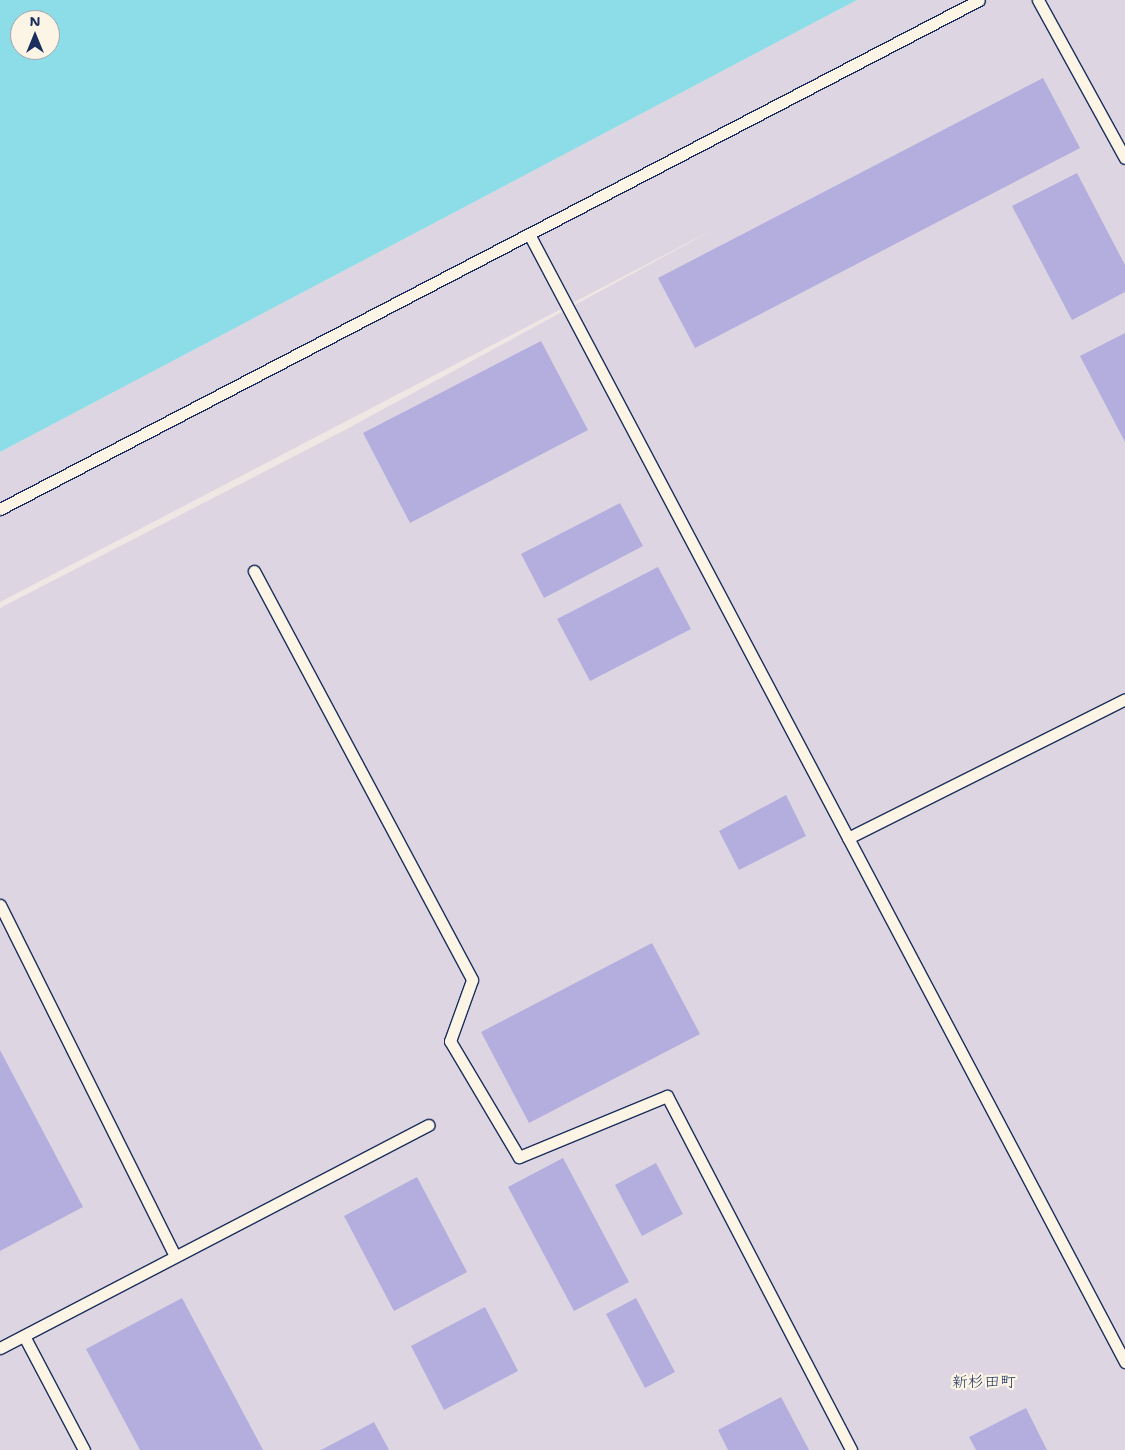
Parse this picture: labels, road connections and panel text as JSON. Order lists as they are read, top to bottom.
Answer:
{
  "districts": ["新杉田町"],
  "north": "top"
}
